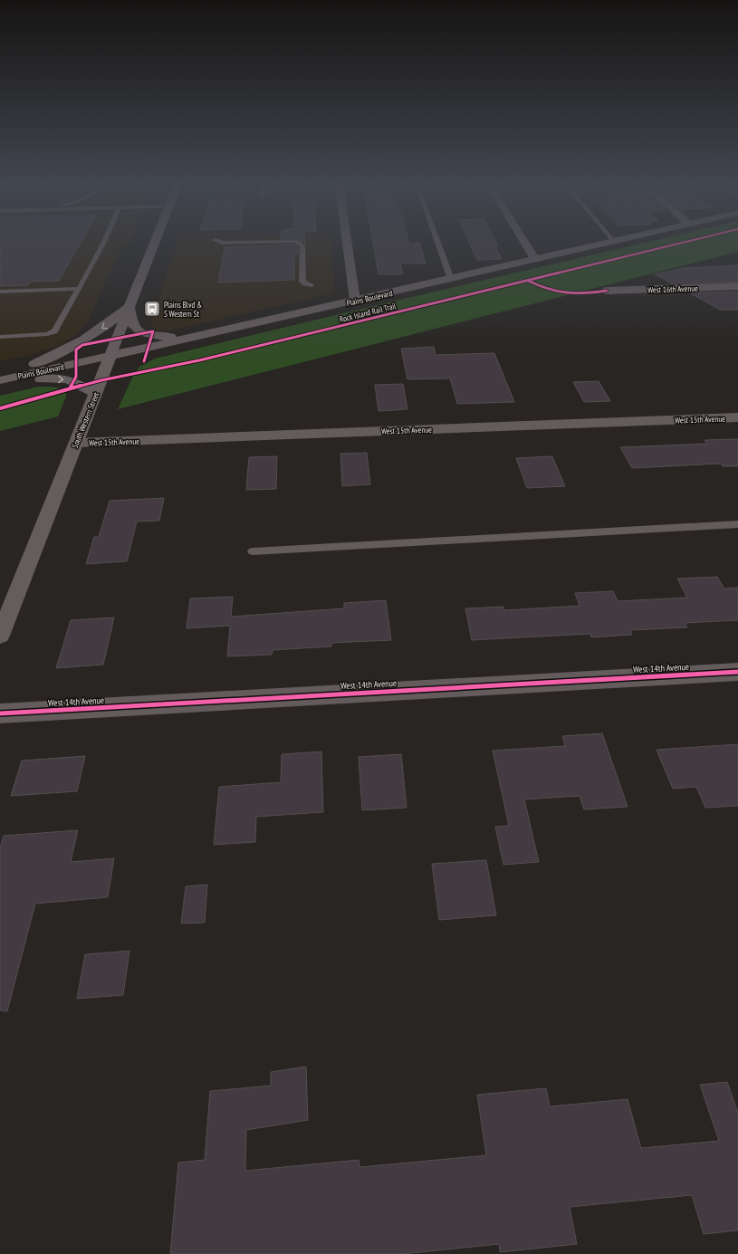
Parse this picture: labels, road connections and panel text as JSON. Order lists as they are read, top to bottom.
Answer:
{
  "streets": {
    "main road": ["Plains Boulevard", "South Western Street"],
    "street": ["West 16th Avenue", "West 15th Avenue", "West 14th Avenue"],
    "cycle path": ["Rock Island Rail Trail"]
  },
  "crossings": [
    ["Plains Boulevard", "South Western Street"],
    ["West 15th Avenue", "South Western Street"]
  ],
  "places": {
    "bus stop": ["Plains Blvd & S Western St"]
  }
}
